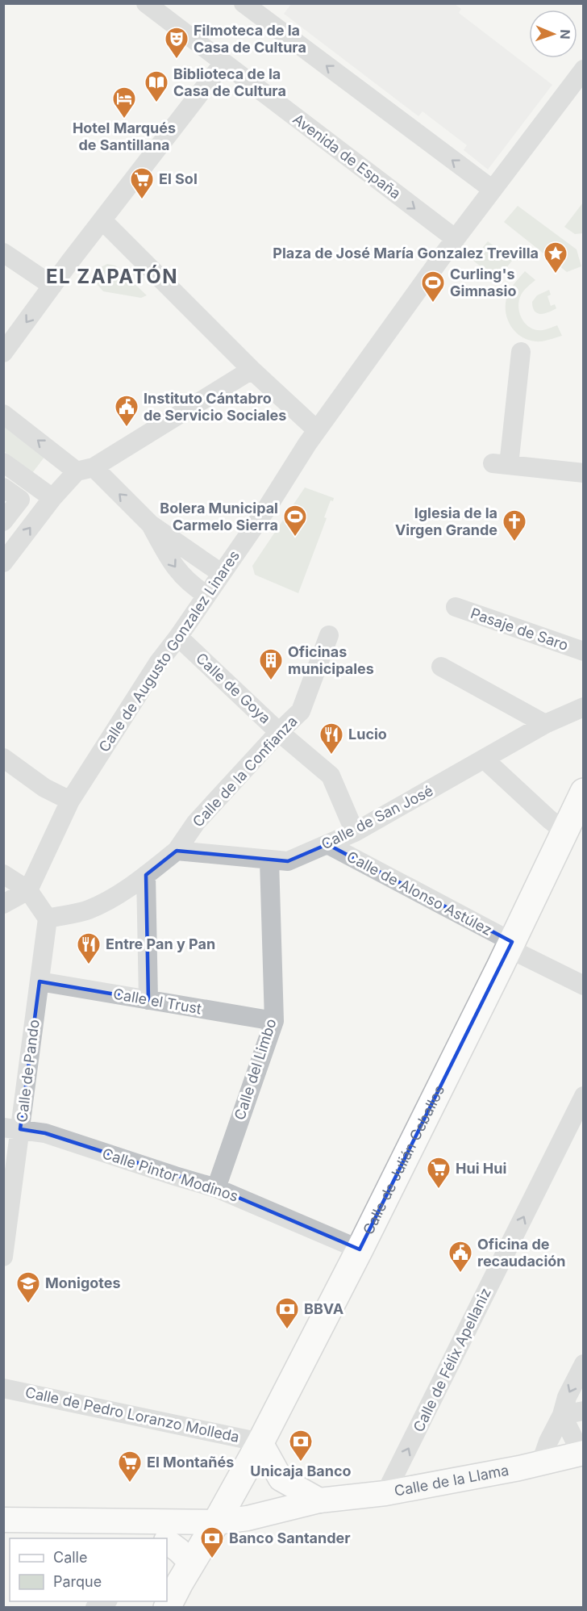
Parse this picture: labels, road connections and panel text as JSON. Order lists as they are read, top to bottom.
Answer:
{
  "streets": {
    "highway": ["Calle de Julián Ceballos"],
    "main road": ["Calle de la Llama"],
    "street": [
      "Avenida de España",
      "Pasaje de Saro",
      "Calle de Augusto Gonzalez Linares",
      "Calle de Goya",
      "Calle de la Confianza",
      "Calle de San José",
      "Calle de Alonso Astúlez",
      "Calle el Trust",
      "Calle del Limbo",
      "Calle de Pando",
      "Calle Pintor Modinos",
      "Calle de Félix Apellaniz",
      "Calle de Pedro Loranzo Molleda"
    ]
  },
  "crossings": [
    ["Avenida de España", "Calle de Augusto Gonzalez Linares"],
    ["Calle de Augusto Gonzalez Linares", "Calle de Goya"],
    ["Calle de Goya", "Calle de la Confianza"],
    ["Calle de Goya", "Calle de San José"],
    ["Calle de la Confianza", "Calle de San José"],
    ["Calle de San José", "Calle de Alonso Astúlez"],
    ["Calle de San José", "Calle del Limbo"],
    ["Calle de Alonso Astúlez", "Calle de Julián Ceballos"],
    ["Calle el Trust", "Calle del Limbo"],
    ["Calle el Trust", "Calle de Pando"],
    ["Calle del Limbo", "Calle Pintor Modinos"],
    ["Calle de Pando", "Calle Pintor Modinos"],
    ["Calle de Julián Ceballos", "Calle Pintor Modinos"],
    ["Calle de Julián Ceballos", "Calle de Pedro Loranzo Molleda"],
    ["Calle de Julián Ceballos", "Calle de la Llama"],
    ["Calle de Félix Apellaniz", "Calle de la Llama"]
  ],
  "one_way": ["Calle de Félix Apellaniz"],
  "districts": ["EL ZAPATÓN"],
  "places": {
    "theatre": ["Filmoteca de la Casa de Cultura"],
    "library": ["Biblioteca de la Casa de Cultura"],
    "hotel": ["Hotel Marqués de Santillana"],
    "supermarket": ["El Sol", "Hui Hui", "El Montañés"],
    "place": ["Plaza de José María Gonzalez Trevilla"],
    "sports": ["Curling's Gimnasio", "Bolera Municipal Carmelo Sierra"],
    "public building": ["Instituto Cántabro de Servicio Sociales", "Oficina de recaudación"],
    "church": ["Iglesia de la Virgen Grande"],
    "building": ["Oficinas municipales"],
    "restaurant": ["Lucio", "Entre Pan y Pan"],
    "school or university": ["Monigotes"],
    "bank": ["BBVA", "Unicaja Banco", "Banco Santander"]
  },
  "legend": ["Calle", "Parque"],
  "north": "right"
}
